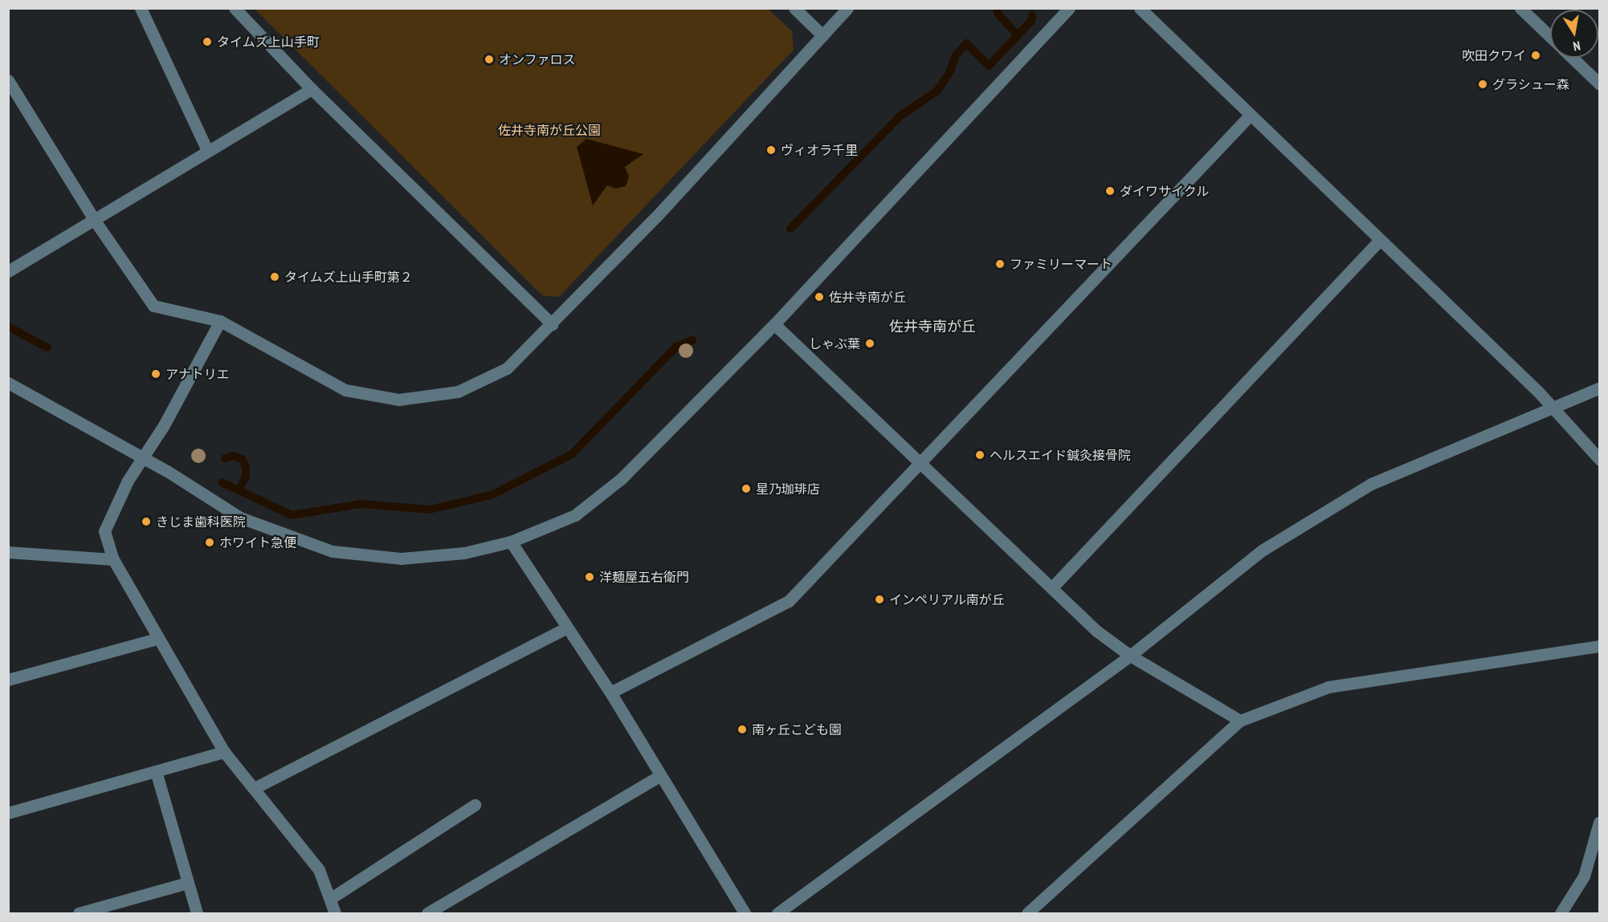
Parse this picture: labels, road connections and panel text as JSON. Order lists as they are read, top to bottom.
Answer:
{
  "districts": ["佐井寺南が丘"],
  "parks": ["佐井寺南が丘公園"],
  "places": [
    "タイムズ上山手町",
    "吹田クワイ",
    "オンファロス",
    "グラシュー森",
    "ヴィオラ千里",
    "ダイワサイクル",
    "ファミリーマート",
    "タイムズ上山手町第２",
    "佐井寺南が丘",
    "しゃぶ葉",
    "アナトリエ",
    "ヘルスエイド鍼灸接骨院",
    "星乃珈琲店",
    "きじま歯科医院",
    "ホワイト急便",
    "洋麺屋五右衛門",
    "インペリアル南が丘",
    "南ヶ丘こども園"
  ],
  "north": "bottom"
}
